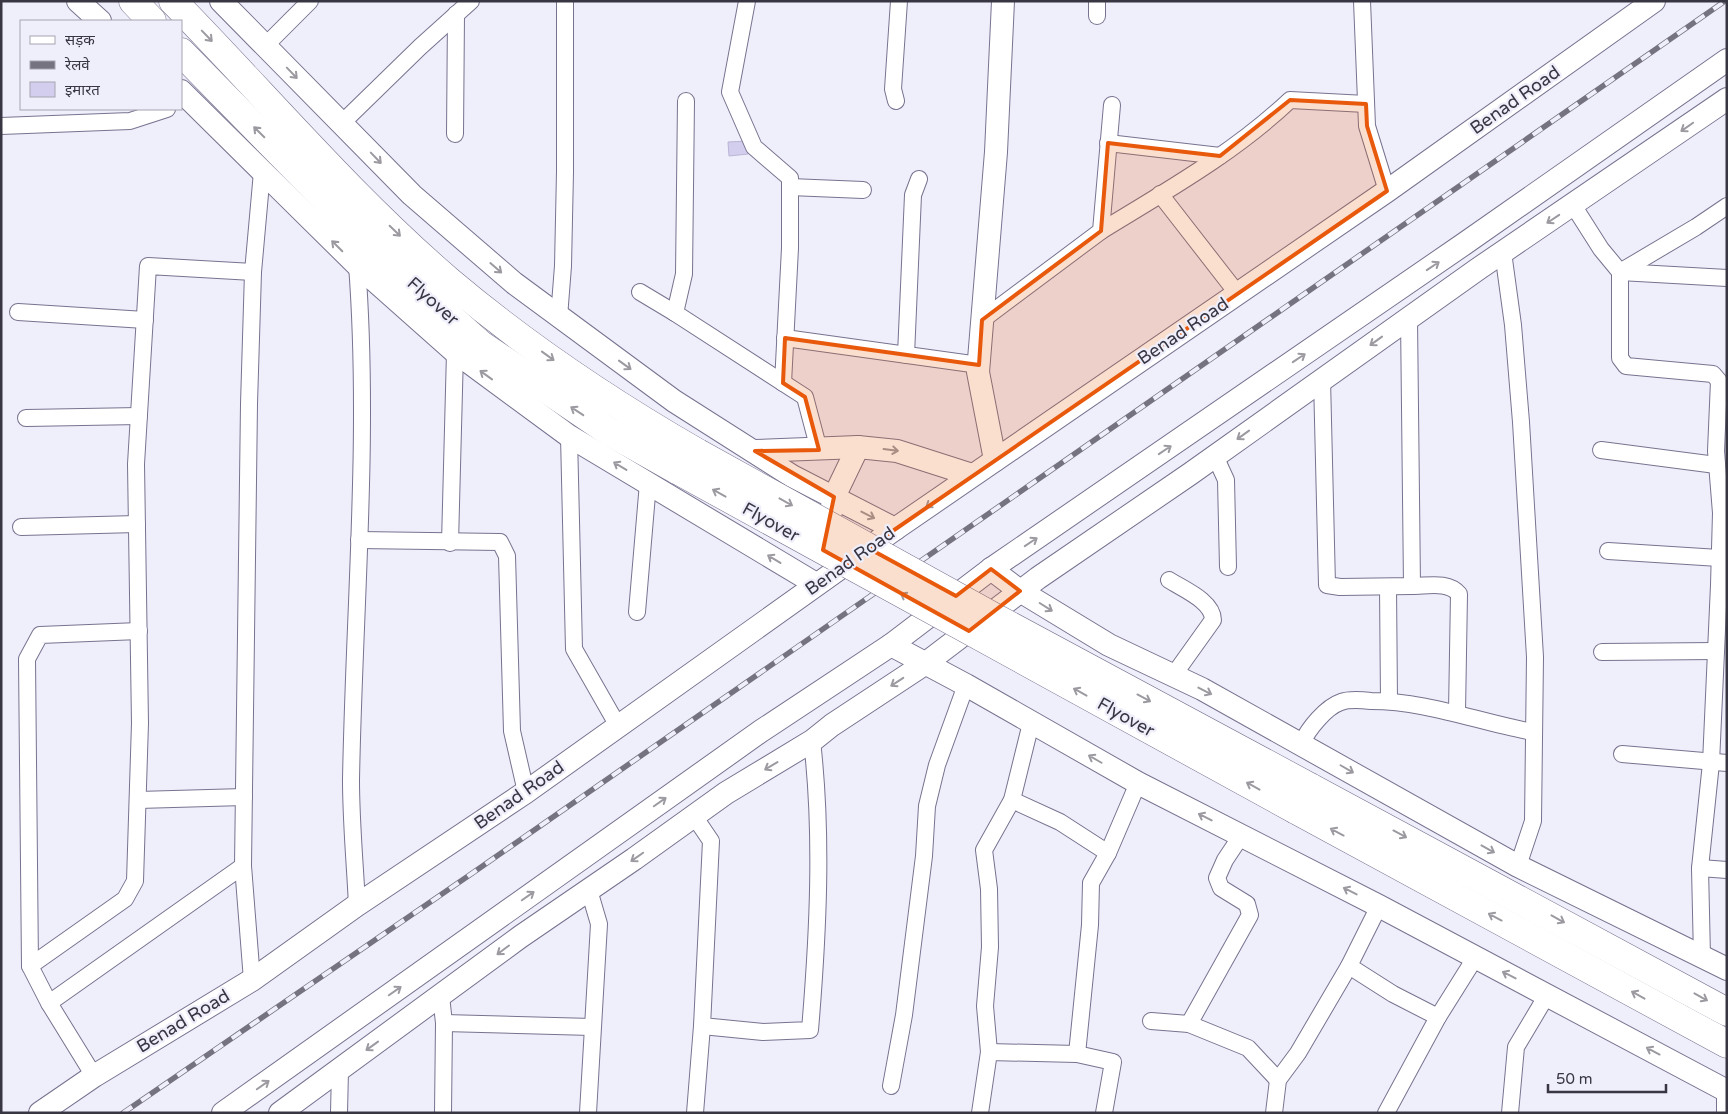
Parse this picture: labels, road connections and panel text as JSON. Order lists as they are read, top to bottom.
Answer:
{
  "streets": {
    "highway": ["Flyover"],
    "main road": ["Benad Road"]
  },
  "legend": ["सड़क", "रेलवे", "इमारत"],
  "scale_bar": "50 m"
}
